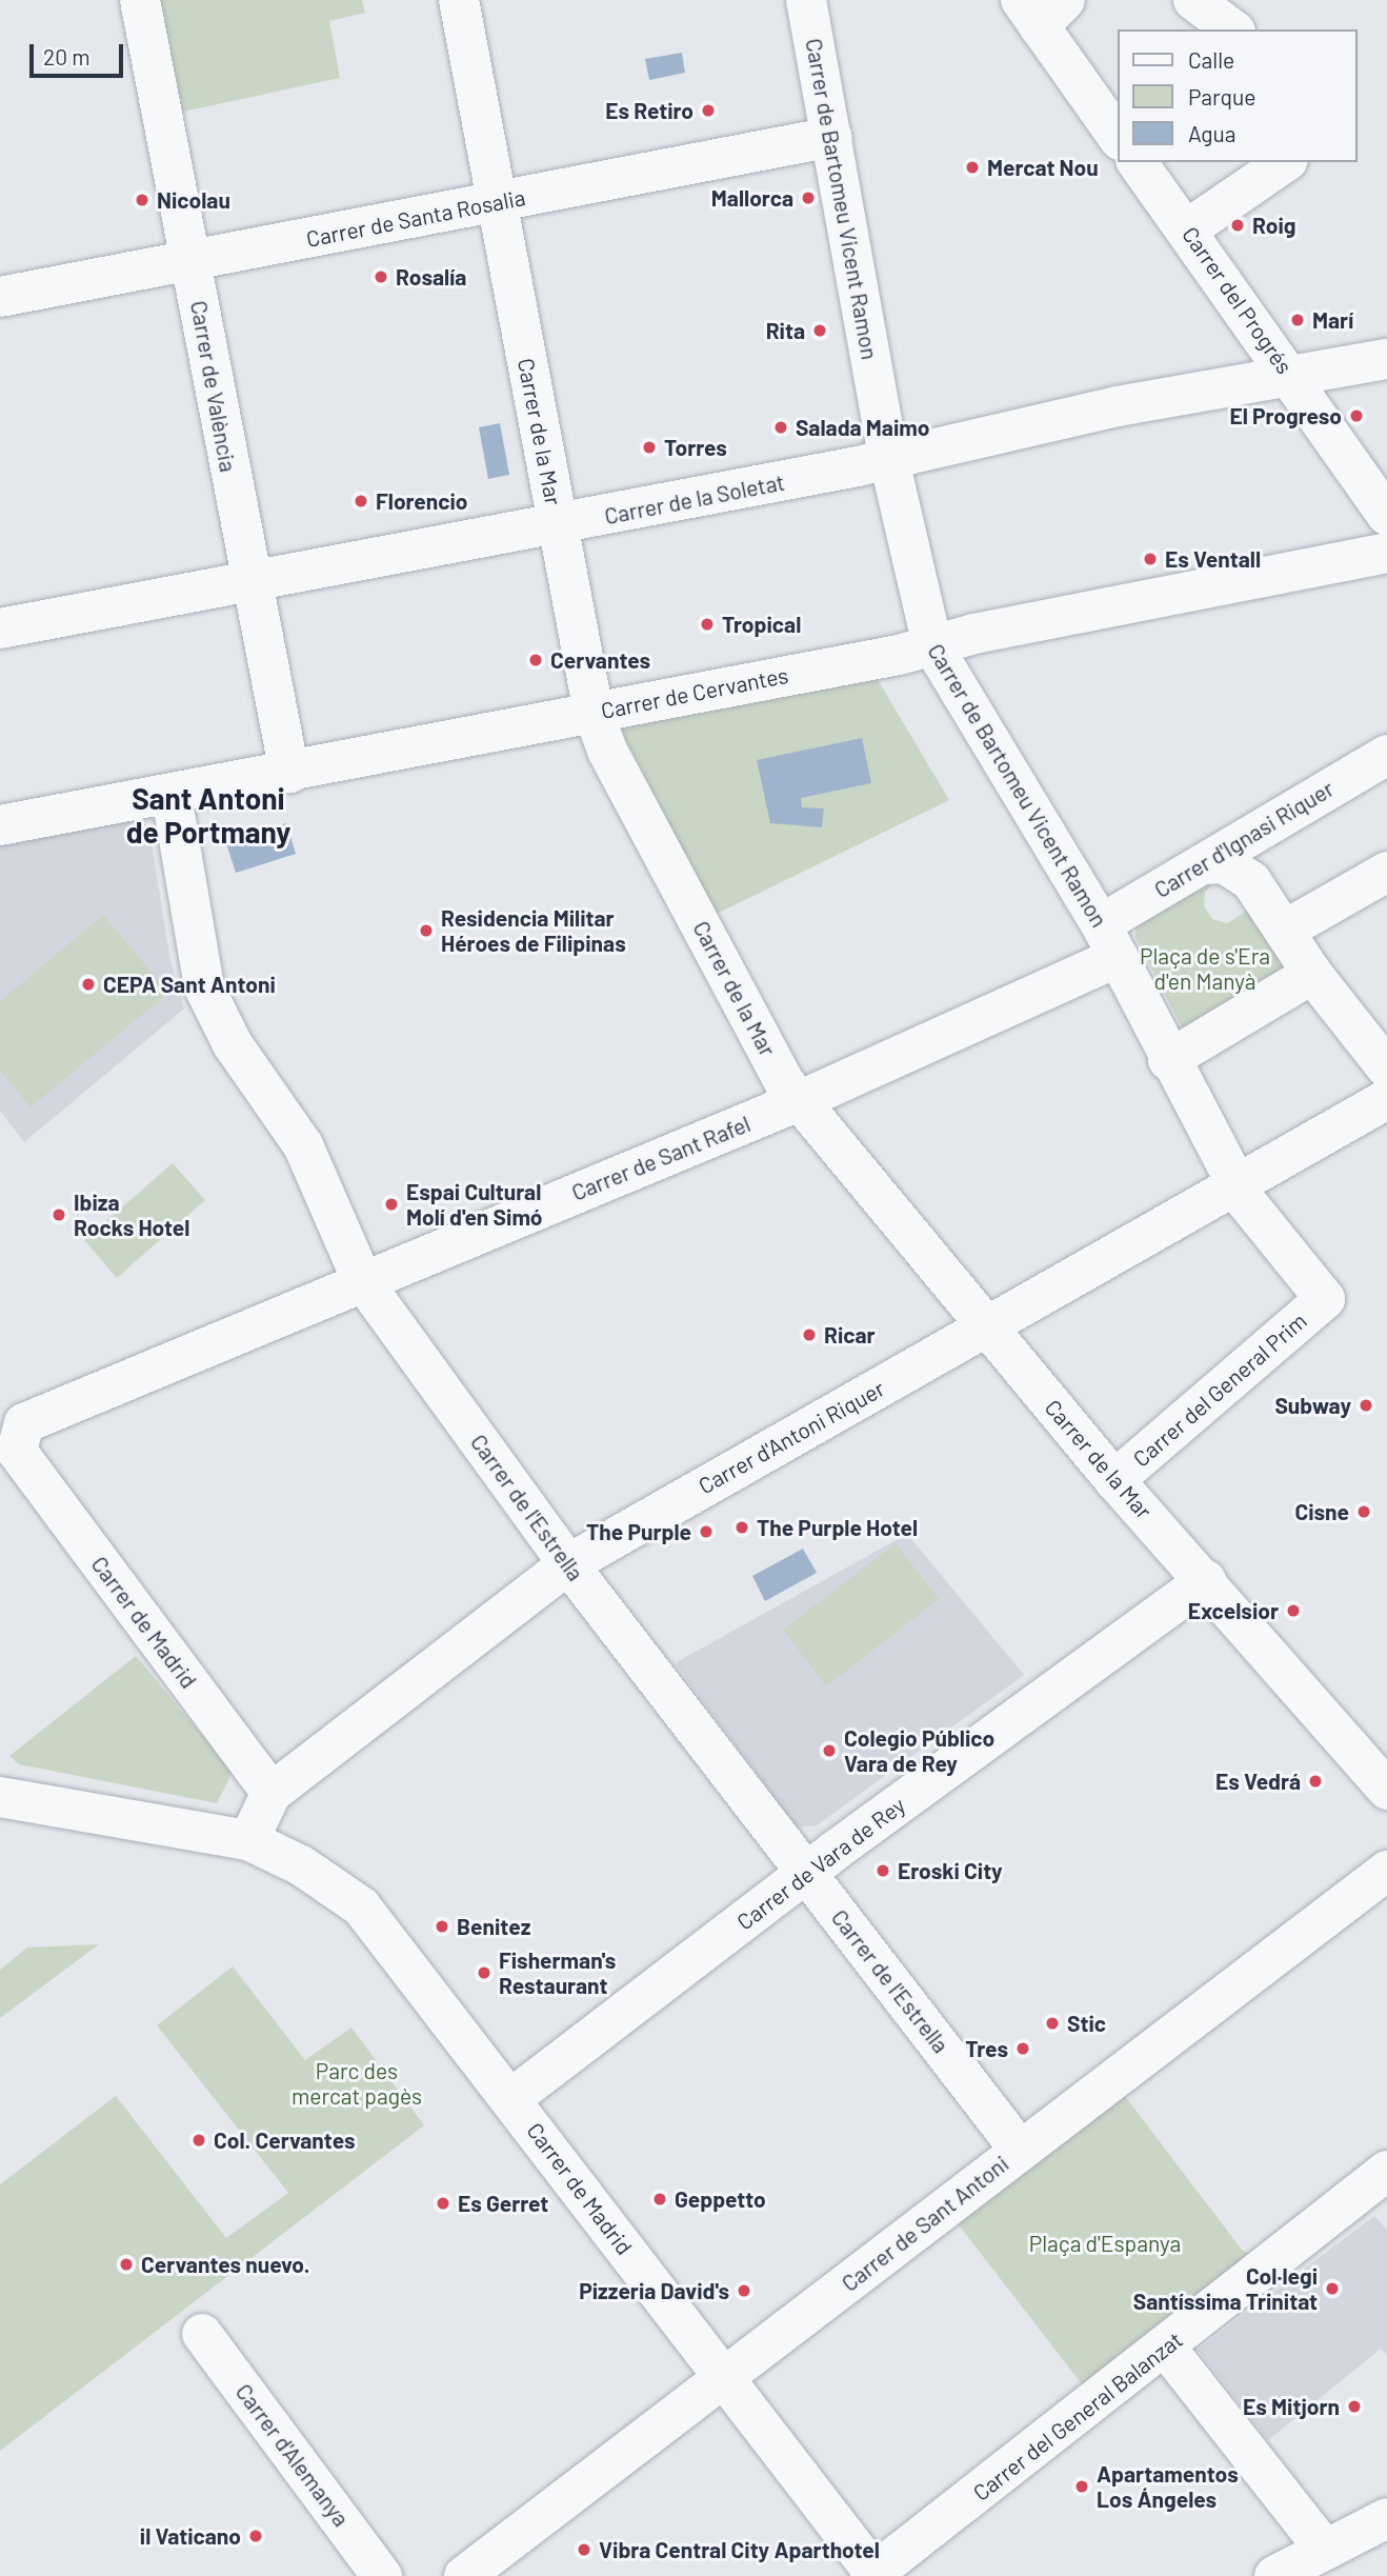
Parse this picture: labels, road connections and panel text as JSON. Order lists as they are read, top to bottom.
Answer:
{
  "streets": {
    "street": [
      "Carrer de Bartomeu Vicent Ramon",
      "Carrer de Santa Rosalia",
      "Carrer del Progrés",
      "Carrer de València",
      "Carrer de la Mar",
      "Carrer de la Soletat",
      "Carrer de Cervantes",
      "Carrer d'Ignasi Riquer",
      "Carrer de Sant Rafel",
      "Carrer del General Prim",
      "Carrer d'Antoni Riquer",
      "Carrer de l'Estrella",
      "Carrer de Madrid",
      "Carrer de Vara de Rey",
      "Carrer de Sant Antoni",
      "Carrer del General Balanzat",
      "Carrer d'Alemanya"
    ]
  },
  "crossings": [
    ["Carrer de Bartomeu Vicent Ramon", "Carrer de Santa Rosalia"],
    ["Carrer de Bartomeu Vicent Ramon", "Carrer de la Soletat"],
    ["Carrer de Bartomeu Vicent Ramon", "Carrer de Cervantes"],
    ["Carrer de Bartomeu Vicent Ramon", "Carrer d'Ignasi Riquer"],
    ["Carrer de Bartomeu Vicent Ramon", "Carrer de Sant Rafel"],
    ["Carrer de Bartomeu Vicent Ramon", "Carrer del General Prim"],
    ["Carrer de Bartomeu Vicent Ramon", "Carrer d'Antoni Riquer"],
    ["Carrer de Santa Rosalia", "Carrer de València"],
    ["Carrer de Santa Rosalia", "Carrer de la Mar"],
    ["Carrer del Progrés", "Carrer de la Soletat"],
    ["Carrer de València", "Carrer de la Soletat"],
    ["Carrer de València", "Carrer de Cervantes"],
    ["Carrer de la Mar", "Carrer de la Soletat"],
    ["Carrer de la Mar", "Carrer de Cervantes"],
    ["Carrer de la Mar", "Carrer de Sant Rafel"],
    ["Carrer de la Mar", "Carrer del General Prim"],
    ["Carrer de la Mar", "Carrer d'Antoni Riquer"],
    ["Carrer de la Mar", "Carrer de Vara de Rey"],
    ["Carrer de Cervantes", "Carrer de l'Estrella"],
    ["Carrer d'Ignasi Riquer", "Carrer de Sant Rafel"],
    ["Carrer de Sant Rafel", "Carrer de l'Estrella"],
    ["Carrer de Sant Rafel", "Carrer de Madrid"],
    ["Carrer d'Antoni Riquer", "Carrer de l'Estrella"],
    ["Carrer d'Antoni Riquer", "Carrer de Madrid"],
    ["Carrer de l'Estrella", "Carrer de Vara de Rey"],
    ["Carrer de l'Estrella", "Carrer de Sant Antoni"],
    ["Carrer de Madrid", "Carrer de Vara de Rey"],
    ["Carrer de Madrid", "Carrer de Sant Antoni"],
    ["Carrer de Madrid", "Carrer del General Balanzat"]
  ],
  "districts": ["Sant Antoni de Portmany"],
  "parks": ["Plaça de s'Era d'en Manyà", "Parc des mercat pagès", "Plaça d'Espanya"],
  "places": [
    "Es Retiro",
    "Mercat Nou",
    "Mallorca",
    "Nicolau",
    "Roig",
    "Rosalía",
    "Marí",
    "Rita",
    "El Progreso",
    "Salada Maimo",
    "Torres",
    "Florencio",
    "Es Ventall",
    "Tropical",
    "Cervantes",
    "Residencia Militar Héroes de Filipinas",
    "CEPA Sant Antoni",
    "Espai Cultural Molí d'en Simó",
    "Ibiza Rocks Hotel",
    "Ricar",
    "Subway",
    "Cisne",
    "The Purple Hotel",
    "The Purple",
    "Excelsior",
    "Colegio Público Vara de Rey",
    "Es Vedrá",
    "Eroski City",
    "Benitez",
    "Fisherman's Restaurant",
    "Stic",
    "Tres",
    "Col. Cervantes",
    "Geppetto",
    "Es Gerret",
    "Cervantes nuevo.",
    "Col·legi Santíssima Trinitat",
    "Pizzeria David's",
    "Es Mitjorn",
    "Apartamentos Los Ángeles",
    "il Vaticano",
    "Vibra Central City Aparthotel"
  ],
  "legend": ["Calle", "Parque", "Agua"],
  "scale_bar": "20 m"
}
